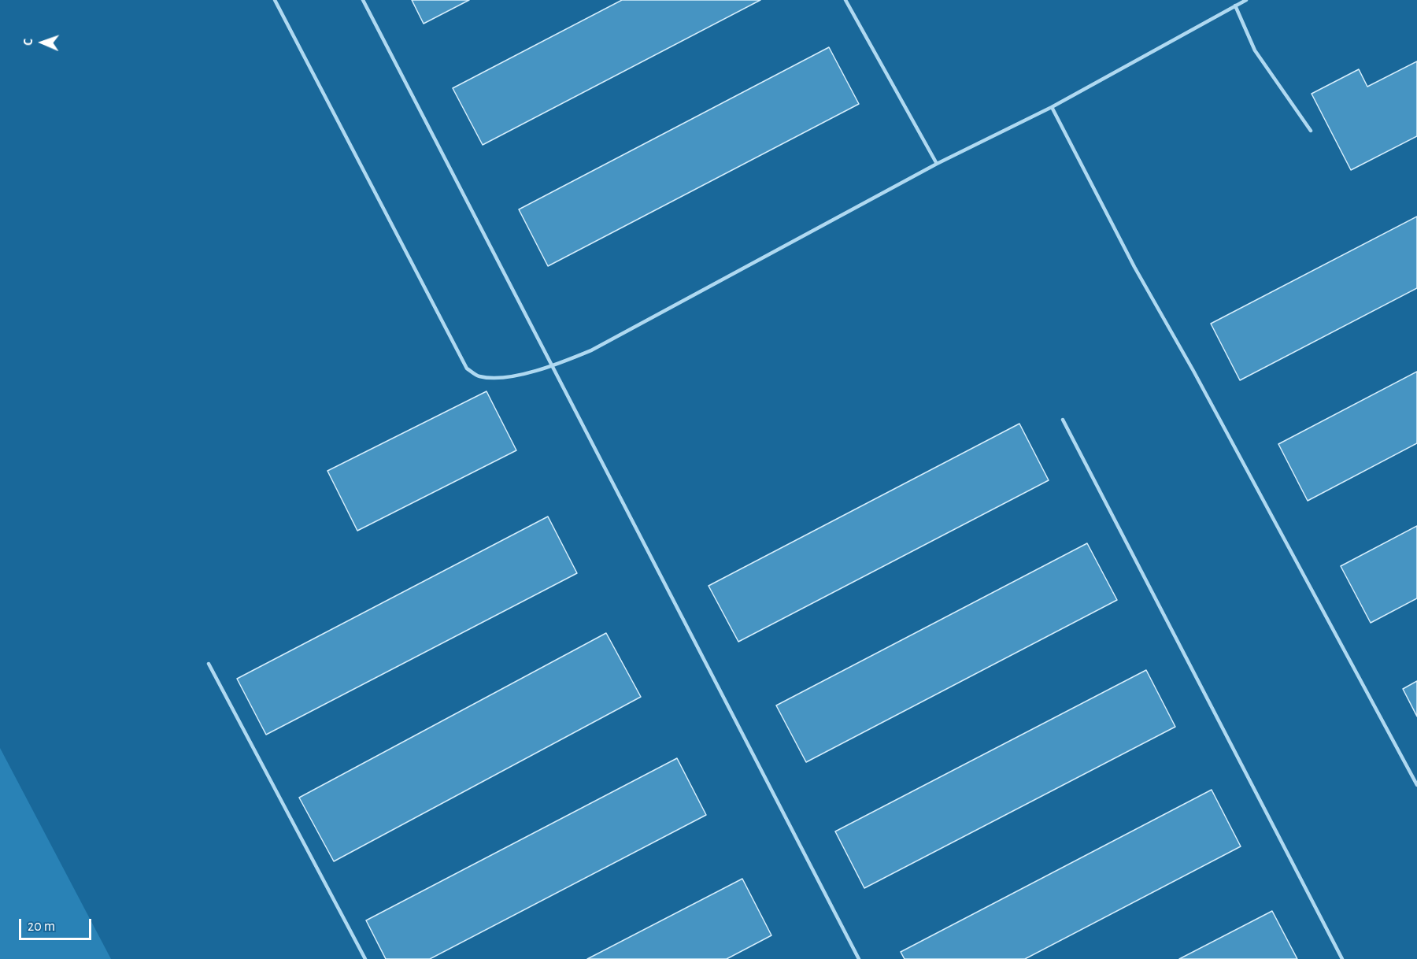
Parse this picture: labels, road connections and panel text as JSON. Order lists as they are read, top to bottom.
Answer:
{
  "scale_bar": "20 m",
  "north": "left"
}
